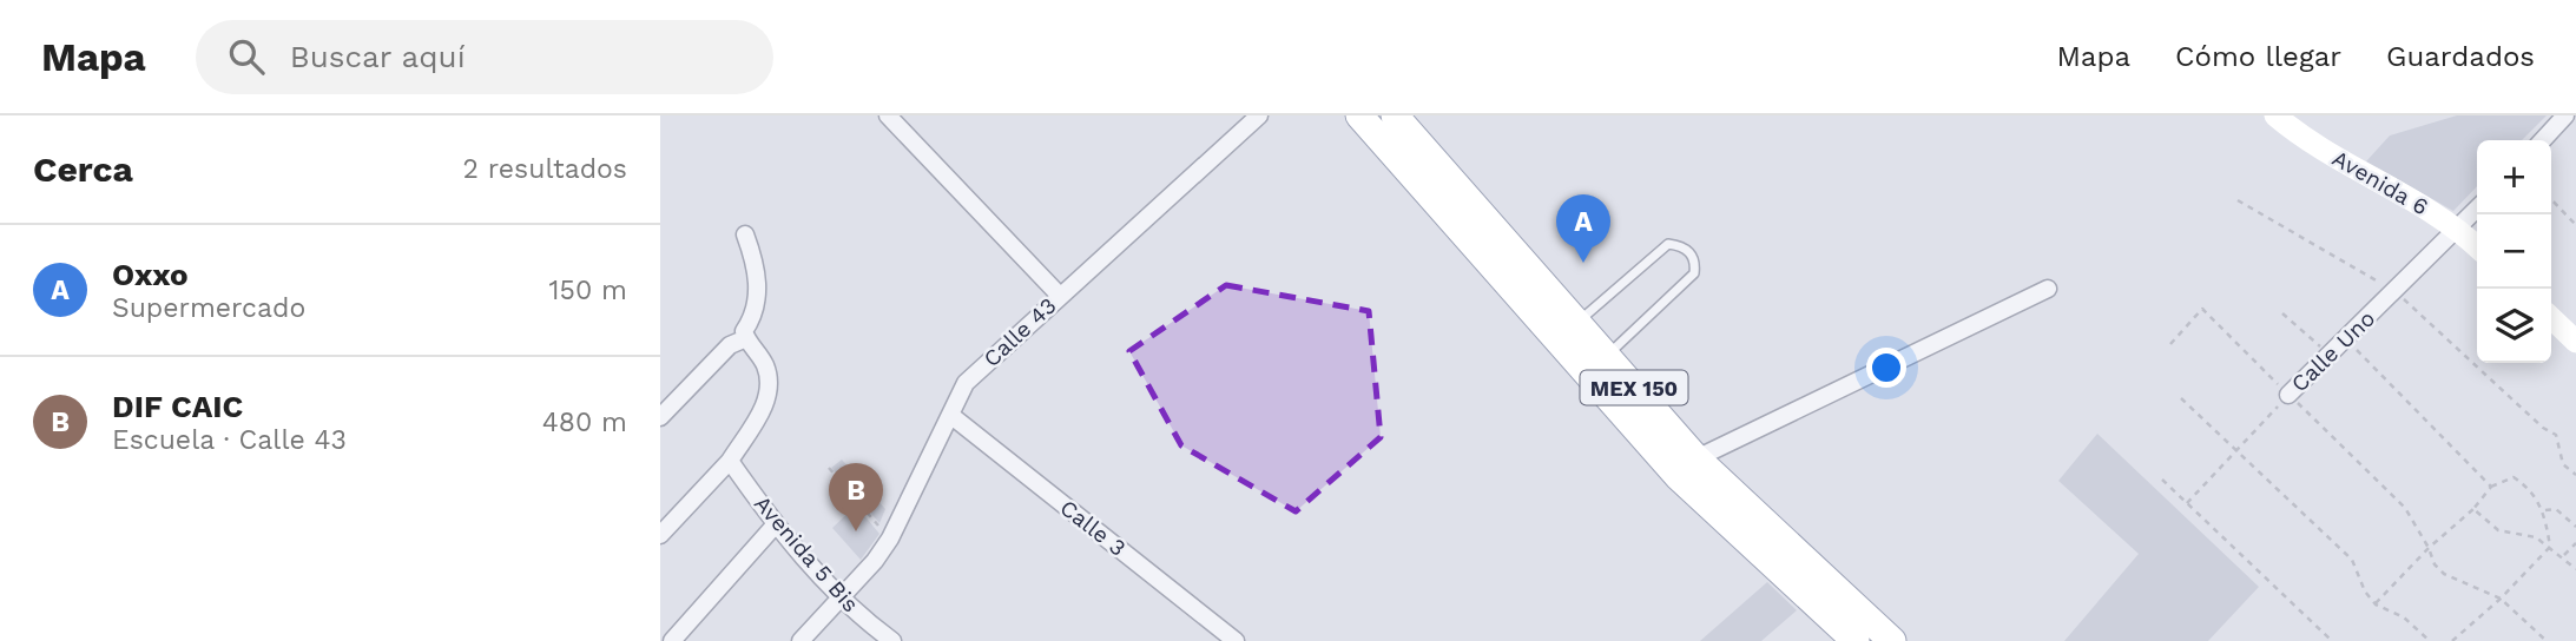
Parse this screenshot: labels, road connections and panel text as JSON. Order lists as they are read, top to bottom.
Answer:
{
  "streets": {
    "main road": ["MEX 150"],
    "street": [
      "Avenida 6",
      "Calle 43",
      "Calle Uno",
      "Calle 3",
      "Avenida 5 Bis"
    ]
  },
  "crossings": [
    ["Avenida 6", "Calle Uno"],
    ["Calle 43", "Calle 3"],
    ["Calle 43", "Avenida 5 Bis"]
  ],
  "page": {
    "header": "Mapa",
    "search": "Buscar aquí",
    "nav": ["Mapa", "Cómo llegar", "Guardados"],
    "heading": ["Cerca", "2 resultados"],
    "map_buttons": ["+", "−"],
    "pins": ["A", "B"],
    "list": [
      {
        "mark": "A",
        "name": "Oxxo",
        "note": "Supermercado",
        "value": "150 m"
      },
      {
        "mark": "B",
        "name": "DIF CAIC",
        "note": "Escuela · Calle 43",
        "value": "480 m"
      }
    ]
  }
}
